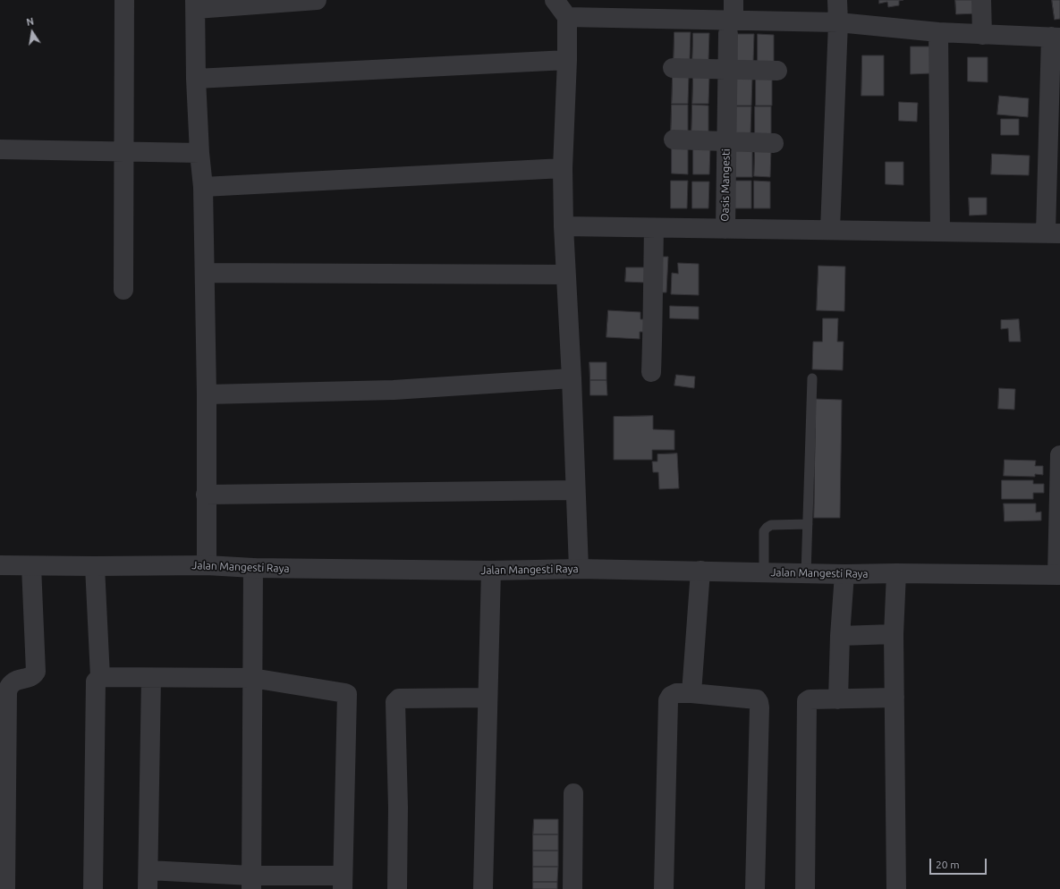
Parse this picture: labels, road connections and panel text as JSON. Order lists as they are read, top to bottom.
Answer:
{
  "streets": {
    "street": ["Oasis Mangesti", "Jalan Mangesti Raya"]
  },
  "scale_bar": "20 m",
  "north": "top"
}
